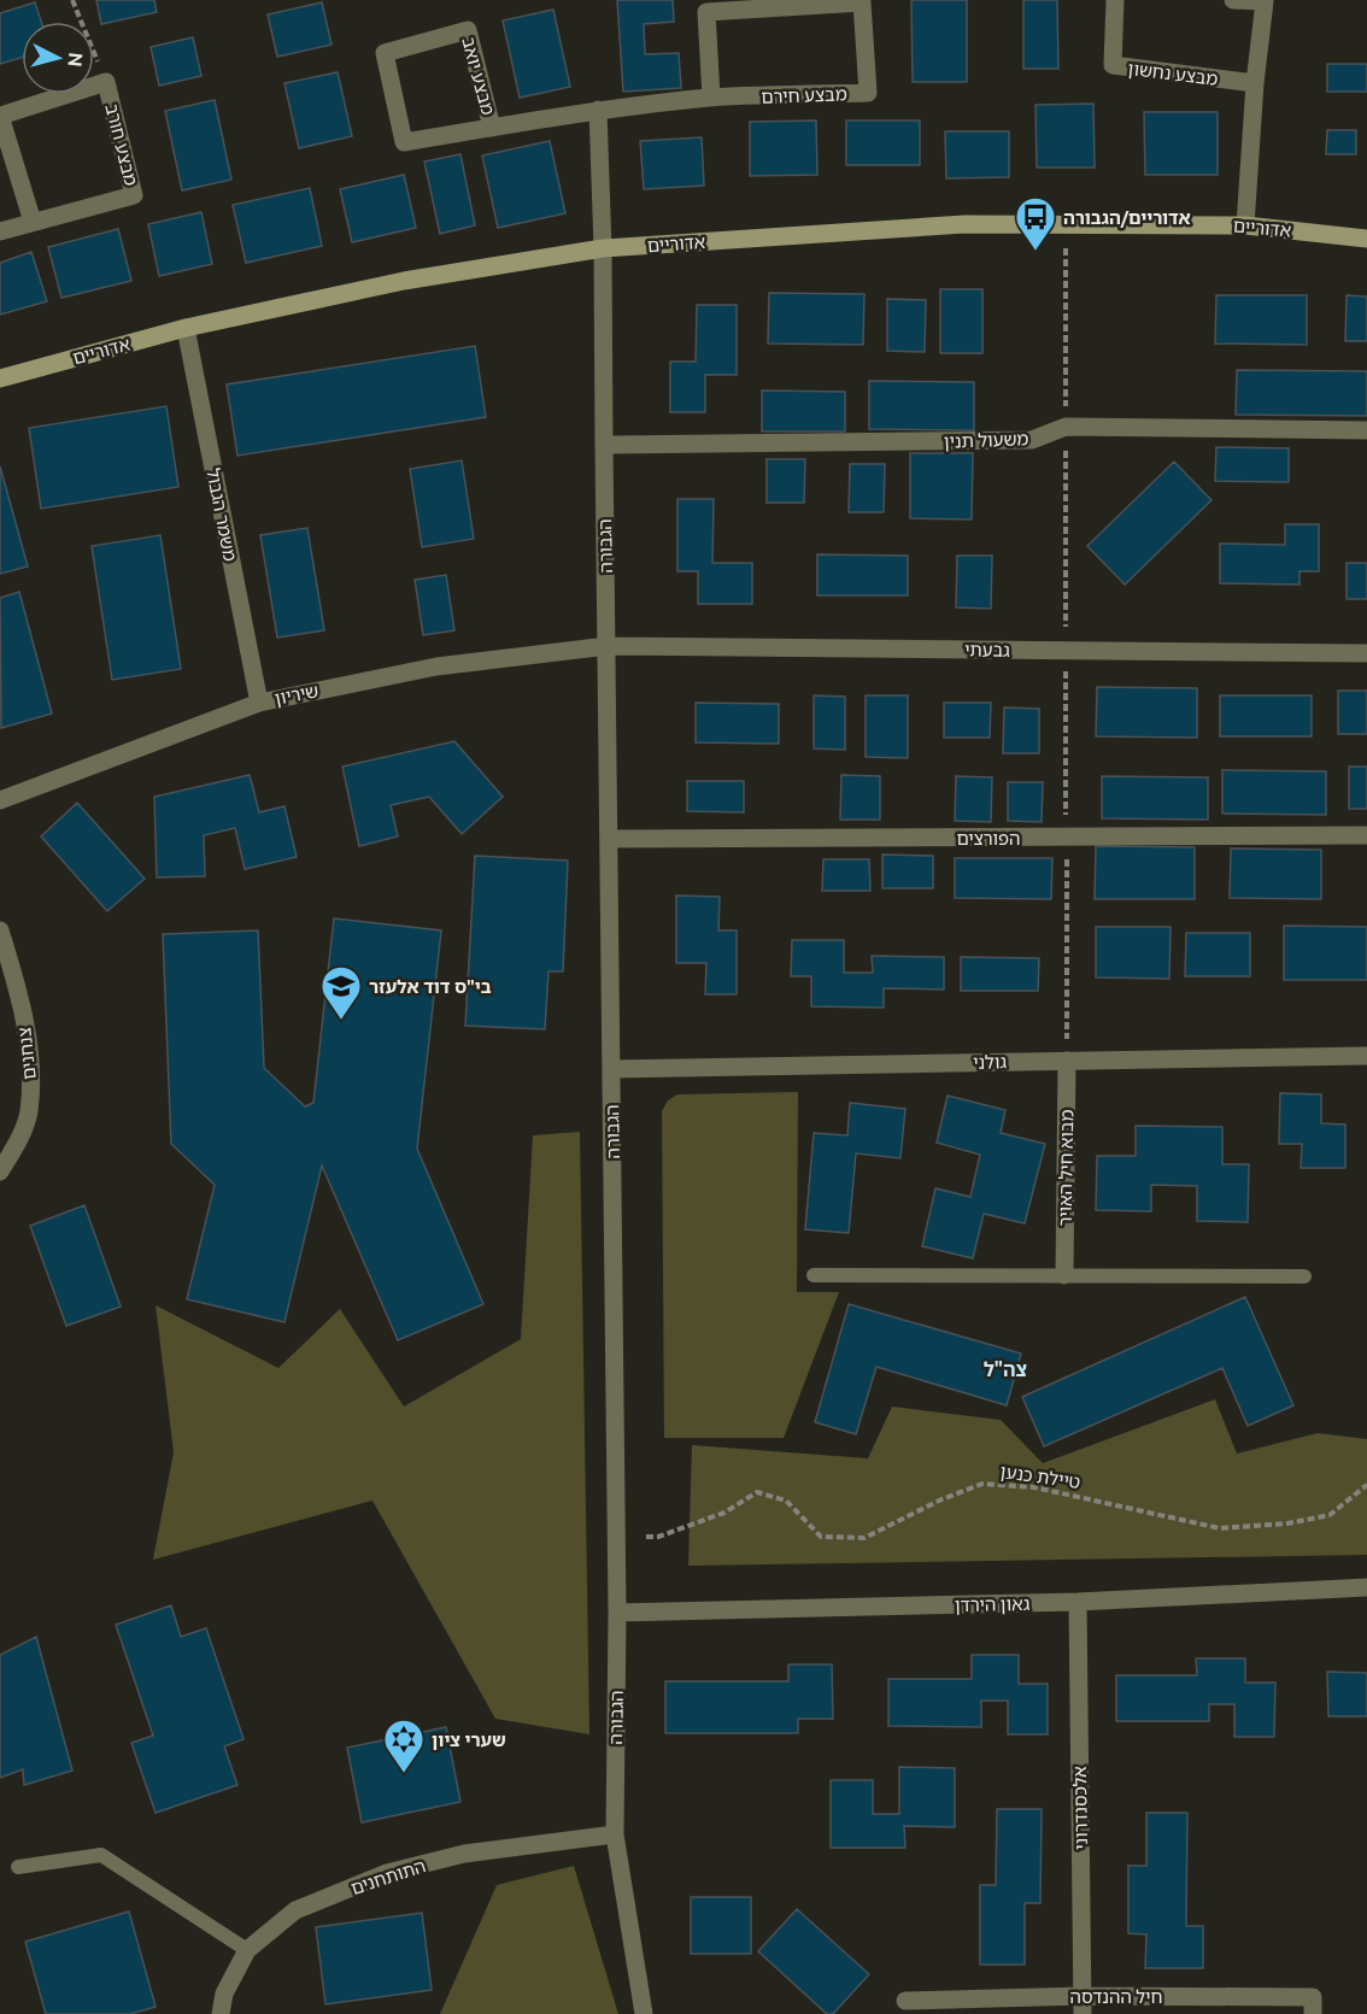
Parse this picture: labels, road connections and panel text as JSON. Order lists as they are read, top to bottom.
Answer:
{
  "streets": {
    "street": [
      "מבצע נחשון",
      "מבצע יואב",
      "מבצע חירם",
      "מבצע חורב",
      "אדוריים",
      "משעול תנין",
      "משמר הגבול",
      "הגבורה",
      "גבעתי",
      "שיריון",
      "הפורצים",
      "צנחנים",
      "גולני",
      "מבוא חיל האויר",
      "גאון הירדן",
      "אלכסנדרוני",
      "התותחנים",
      "חיל ההנדסה"
    ],
    "path": ["טיילת כנען"]
  },
  "crossings": [
    ["מבצע יואב", "מבצע חירם"],
    ["מבצע יואב", "הגבורה"],
    ["מבצע חירם", "הגבורה"],
    ["אדוריים", "משמר הגבול"],
    ["אדוריים", "הגבורה"],
    ["משעול תנין", "הגבורה"],
    ["משמר הגבול", "שיריון"],
    ["הגבורה", "גבעתי"],
    ["הגבורה", "שיריון"],
    ["הגבורה", "הפורצים"],
    ["הגבורה", "גולני"],
    ["הגבורה", "גאון הירדן"],
    ["הגבורה", "התותחנים"],
    ["גבעתי", "שיריון"],
    ["גולני", "מבוא חיל האויר"],
    ["גאון הירדן", "אלכסנדרוני"],
    ["אלכסנדרוני", "חיל ההנדסה"]
  ],
  "districts": ["צה\"ל"],
  "places": {
    "bus stop": ["אדוריים/הגבורה"],
    "school or university": ["בי\"ס דוד אלעזר"],
    "synagogue": ["שערי ציון"]
  },
  "north": "right"
}
